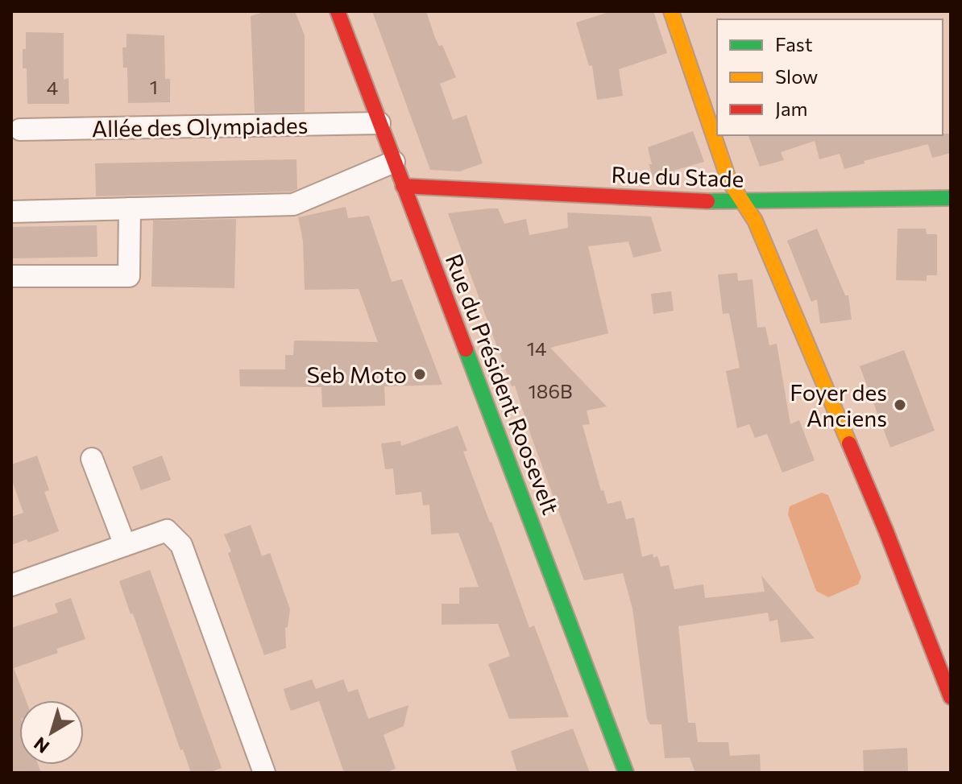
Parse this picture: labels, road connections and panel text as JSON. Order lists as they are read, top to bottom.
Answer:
{
  "streets": {
    "street": ["Allée des Olympiades", "Rue du Stade", "Rue du Président Roosevelt"]
  },
  "crossings": [
    ["Allée des Olympiades", "Rue du Président Roosevelt"],
    ["Rue du Stade", "Rue du Président Roosevelt"]
  ],
  "places": ["Seb Moto", "Foyer des Anciens"],
  "house_numbers": [
    "1",
    "4",
    "14",
    "186B"
  ],
  "legend": ["Fast", "Slow", "Jam"],
  "north": "bottom left"
}
